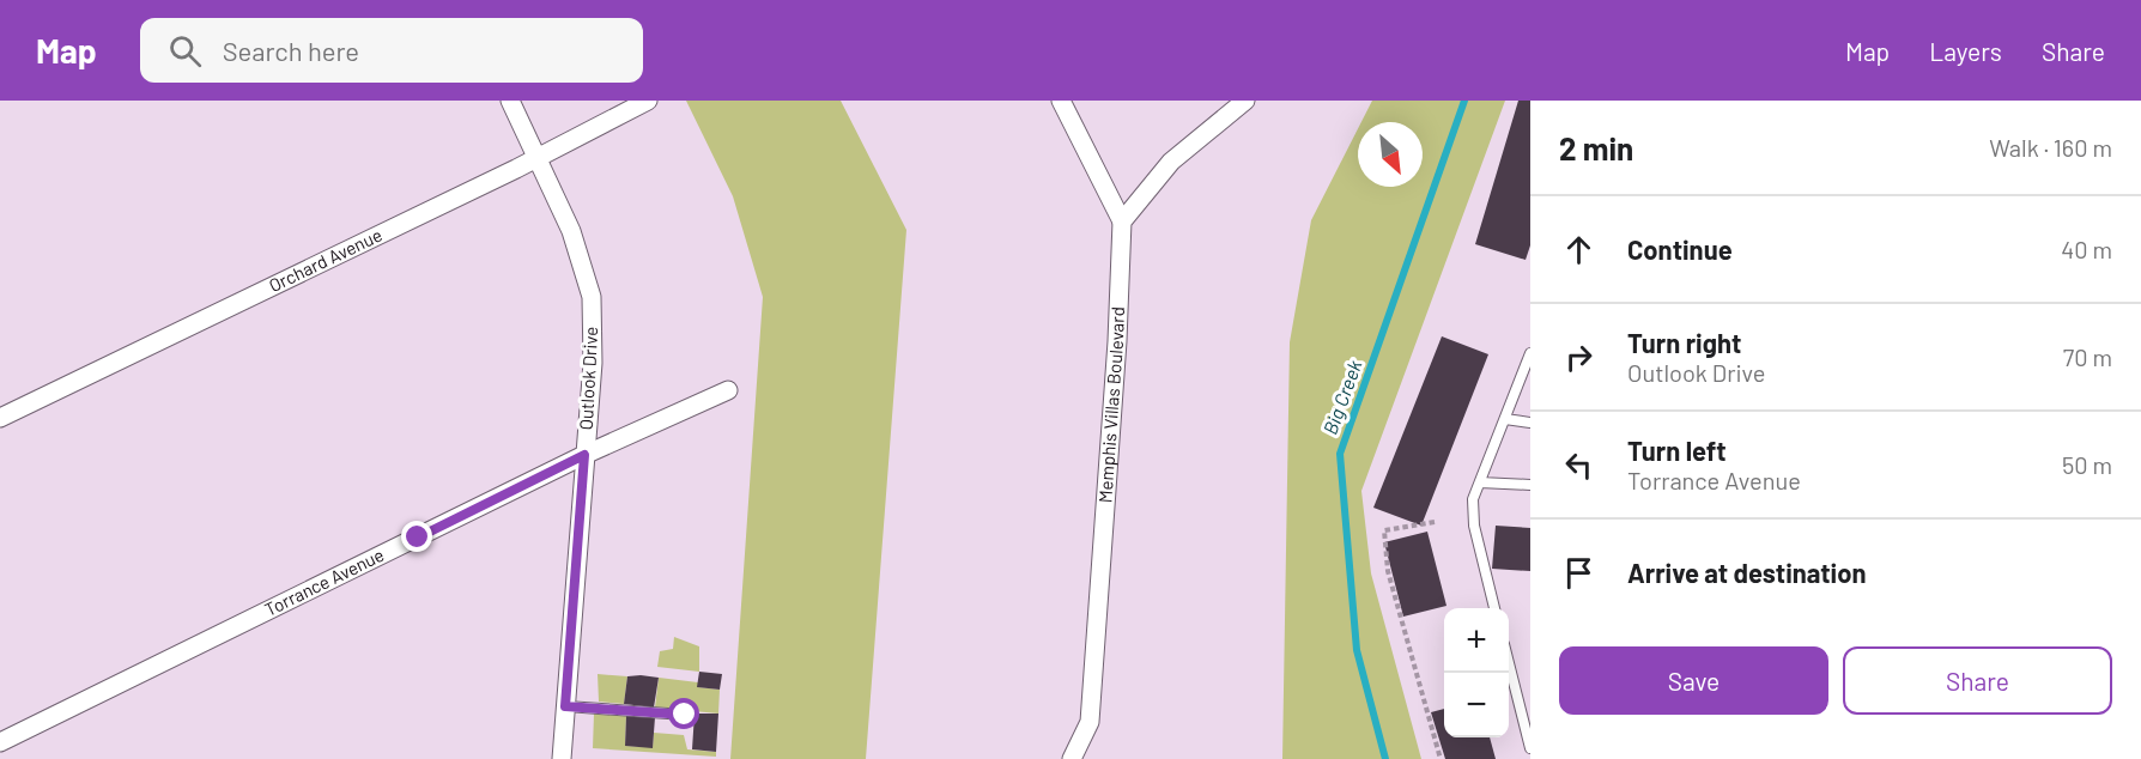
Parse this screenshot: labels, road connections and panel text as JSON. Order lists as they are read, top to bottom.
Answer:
{
  "streets": {
    "street": [
      "Orchard Avenue",
      "Outlook Drive",
      "Memphis Villas Boulevard",
      "Torrance Avenue"
    ]
  },
  "crossings": [
    ["Orchard Avenue", "Outlook Drive"],
    ["Outlook Drive", "Torrance Avenue"]
  ],
  "water": ["Big Creek"],
  "north": "bottom right",
  "page": {
    "header": "Map",
    "search": "Search here",
    "nav": ["Map", "Layers", "Share"],
    "heading": ["2 min", "Walk · 160 m"],
    "list": [
      ["Continue", "40 m"],
      ["Turn right", "Outlook Drive", "70 m"],
      ["Turn left", "Torrance Avenue", "50 m"],
      "Arrive at destination"
    ],
    "map_buttons": ["+", "−"],
    "buttons": ["Save", "Share"]
  }
}
